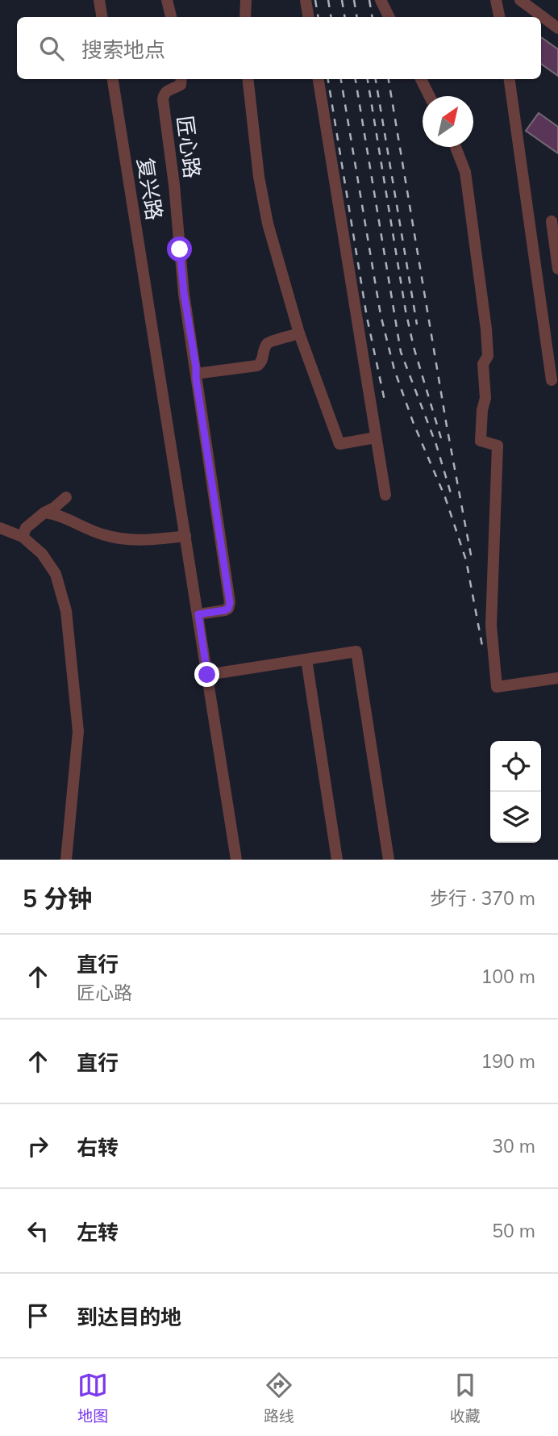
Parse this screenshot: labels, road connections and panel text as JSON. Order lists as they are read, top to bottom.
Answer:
{
  "streets": {
    "street": ["匠心路", "复兴路"]
  },
  "north": "top right",
  "page": {
    "search": "搜索地点",
    "heading": ["5 分钟", "步行 · 370 m"],
    "list": [
      ["直行", "匠心路", "100 m"],
      ["直行", "190 m"],
      ["右转", "30 m"],
      ["左转", "50 m"],
      "到达目的地"
    ],
    "nav": ["地图", "路线", "收藏"]
  }
}
